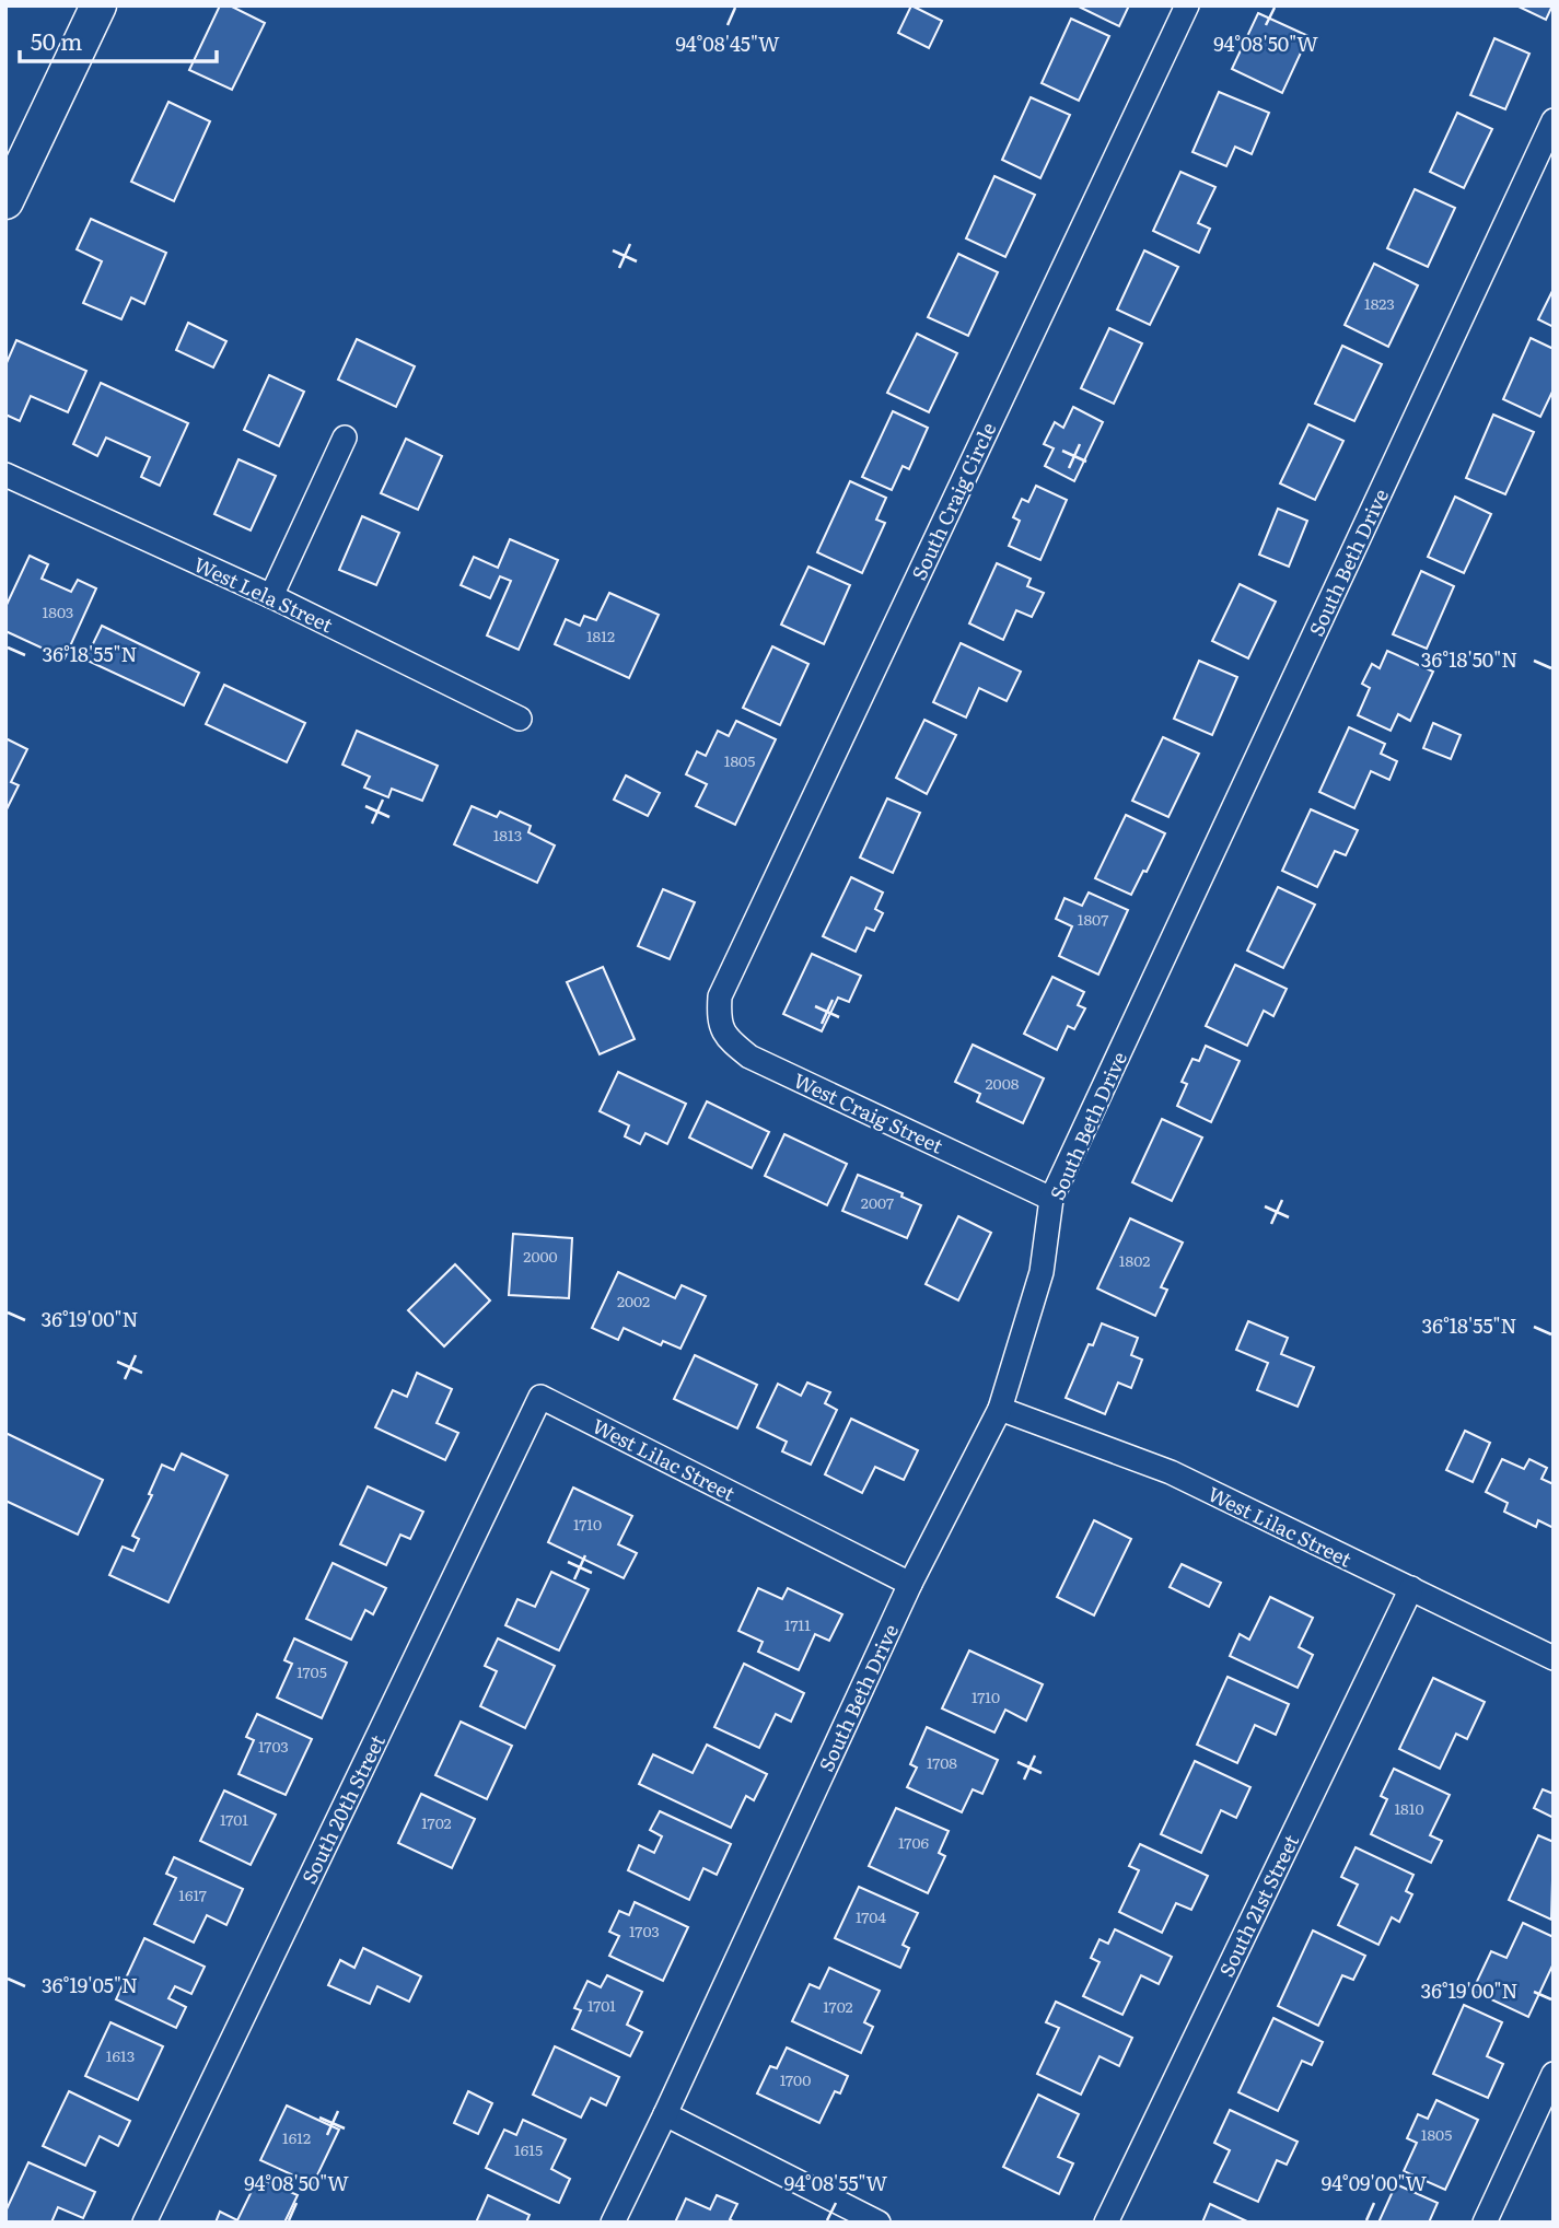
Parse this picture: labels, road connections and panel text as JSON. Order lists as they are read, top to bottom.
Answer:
{
  "streets": {
    "street": [
      "South Craig Circle",
      "South Beth Drive",
      "West Lela Street",
      "West Craig Street",
      "West Lilac Street",
      "South 20th Street",
      "South 21st Street"
    ]
  },
  "crossings": [
    ["South Craig Circle", "West Craig Street"],
    ["South Beth Drive", "West Craig Street"],
    ["South Beth Drive", "West Lilac Street"],
    ["West Lilac Street", "South 20th Street"],
    ["West Lilac Street", "South 21st Street"]
  ],
  "house_numbers": [
    "1823",
    "1803",
    "1812",
    "1805",
    "1813",
    "1807",
    "2008",
    "2007",
    "2000",
    "1802",
    "2002",
    "1710",
    "1711",
    "1705",
    "1710",
    "1703",
    "1708",
    "1810",
    "1701",
    "1702",
    "1706",
    "1617",
    "1704",
    "1703",
    "1701",
    "1702",
    "1613",
    "1700",
    "1805",
    "1612",
    "1615"
  ],
  "scale_bar": "50 m",
  "coordinates": [
    "94°08'45\"W",
    "94°08'50\"W",
    "36°18'55\"N",
    "36°18'50\"N",
    "36°19'00\"N",
    "36°19'05\"N",
    "94°08'55\"W",
    "94°09'00\"W"
  ]
}
